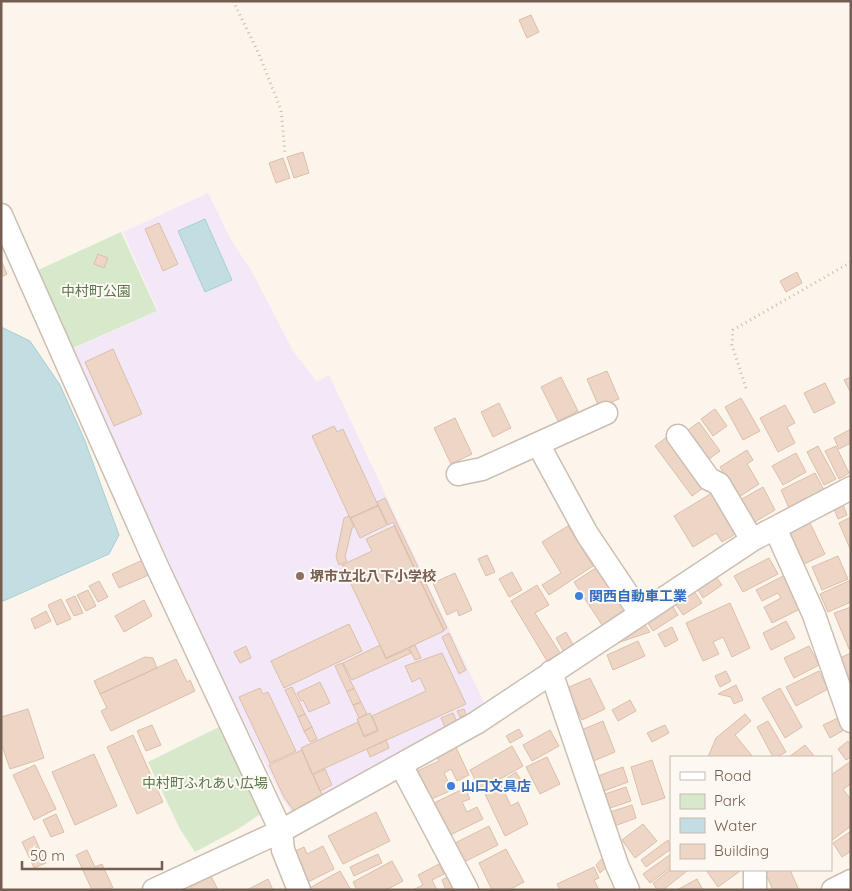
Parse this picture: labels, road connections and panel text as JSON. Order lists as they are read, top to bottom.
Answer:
{
  "parks": ["中村町公園", "中村町ふれあい広場"],
  "places": ["堺市立北八下小学校", "関西自動車工業", "山口文具店"],
  "legend": [
    "Road",
    "Park",
    "Water",
    "Building"
  ],
  "scale_bar": "50 m"
}
